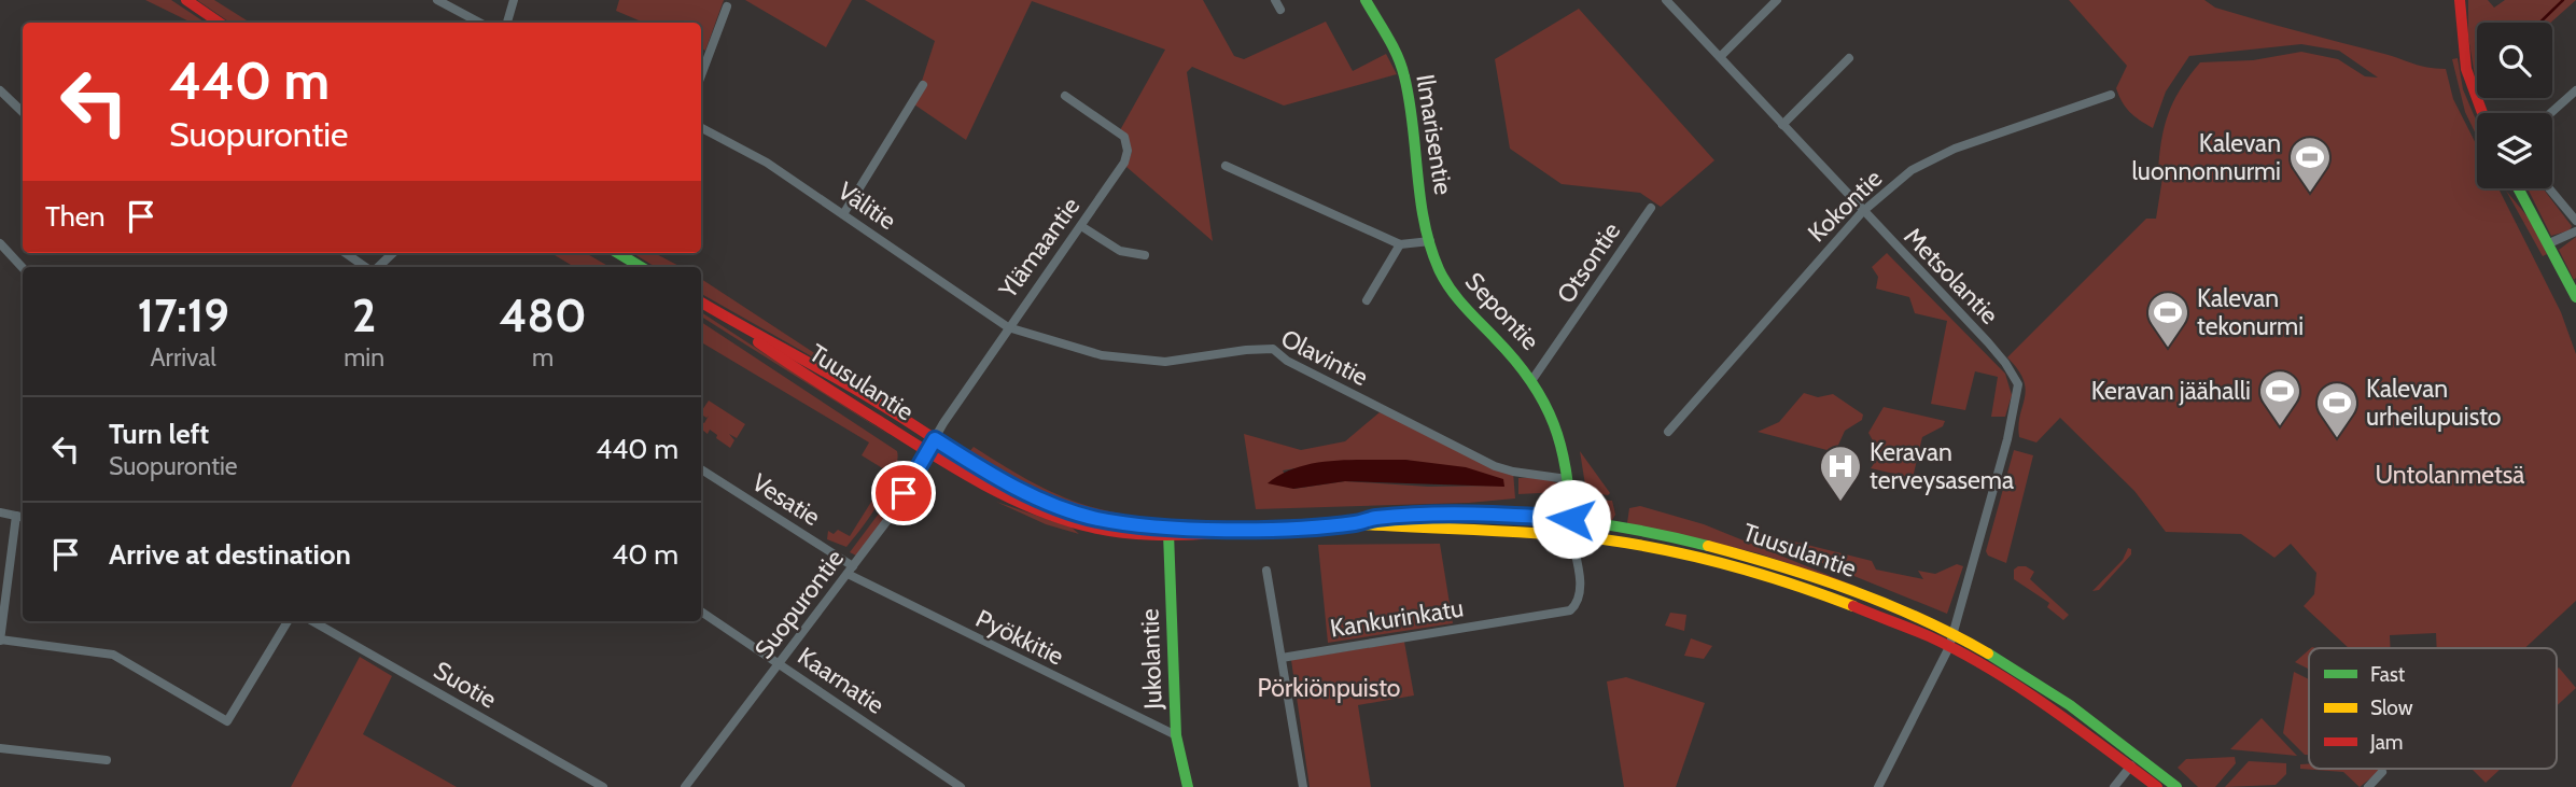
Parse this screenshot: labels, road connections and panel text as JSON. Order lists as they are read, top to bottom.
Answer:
{
  "streets": {
    "main road": [
      "Ilmarisentie",
      "Sepontie",
      "Tuusulantie",
      "Jukolantie"
    ],
    "street": [
      "Välitie",
      "Kokontie",
      "Ylämaantie",
      "Otsontie",
      "Metsolantie",
      "Olavintie",
      "Vesatie",
      "Suopurontie",
      "Kankurinkatu",
      "Pyökkitie",
      "Kaarnatie",
      "Suotie"
    ]
  },
  "crossings": [
    ["Ilmarisentie", "Sepontie"],
    ["Välitie", "Ylämaantie"],
    ["Välitie", "Olavintie"],
    ["Kokontie", "Metsolantie"],
    ["Ylämaantie", "Olavintie"],
    ["Ylämaantie", "Tuusulantie"],
    ["Ylämaantie", "Suopurontie"],
    ["Otsontie", "Sepontie"],
    ["Metsolantie", "Tuusulantie"],
    ["Sepontie", "Olavintie"],
    ["Sepontie", "Tuusulantie"],
    ["Sepontie", "Kankurinkatu"],
    ["Tuusulantie", "Suopurontie"],
    ["Tuusulantie", "Kankurinkatu"],
    ["Tuusulantie", "Jukolantie"],
    ["Vesatie", "Suopurontie"],
    ["Vesatie", "Pyökkitie"],
    ["Suopurontie", "Pyökkitie"],
    ["Suopurontie", "Kaarnatie"],
    ["Pyökkitie", "Jukolantie"]
  ],
  "parks": ["Untolanmetsä", "Pörkiönpuisto"],
  "places": {
    "sports": [
      "Kalevan luonnonnurmi",
      "Kalevan tekonurmi",
      "Keravan jäähalli",
      "Kalevan urheilupuisto"
    ],
    "hospital": ["Keravan terveysasema"]
  },
  "legend": ["Fast", "Slow", "Jam"],
  "page": {
    "turn": ["440 m", "Suopurontie"],
    "then": "Then",
    "eta": [
      "17:19",
      "Arrival",
      "2",
      "min",
      "480",
      "m"
    ],
    "list": [
      {
        "name": "Turn left",
        "note": "Suopurontie",
        "value": "440 m"
      },
      {
        "name": "Arrive at destination",
        "value": "40 m"
      }
    ]
  }
}
